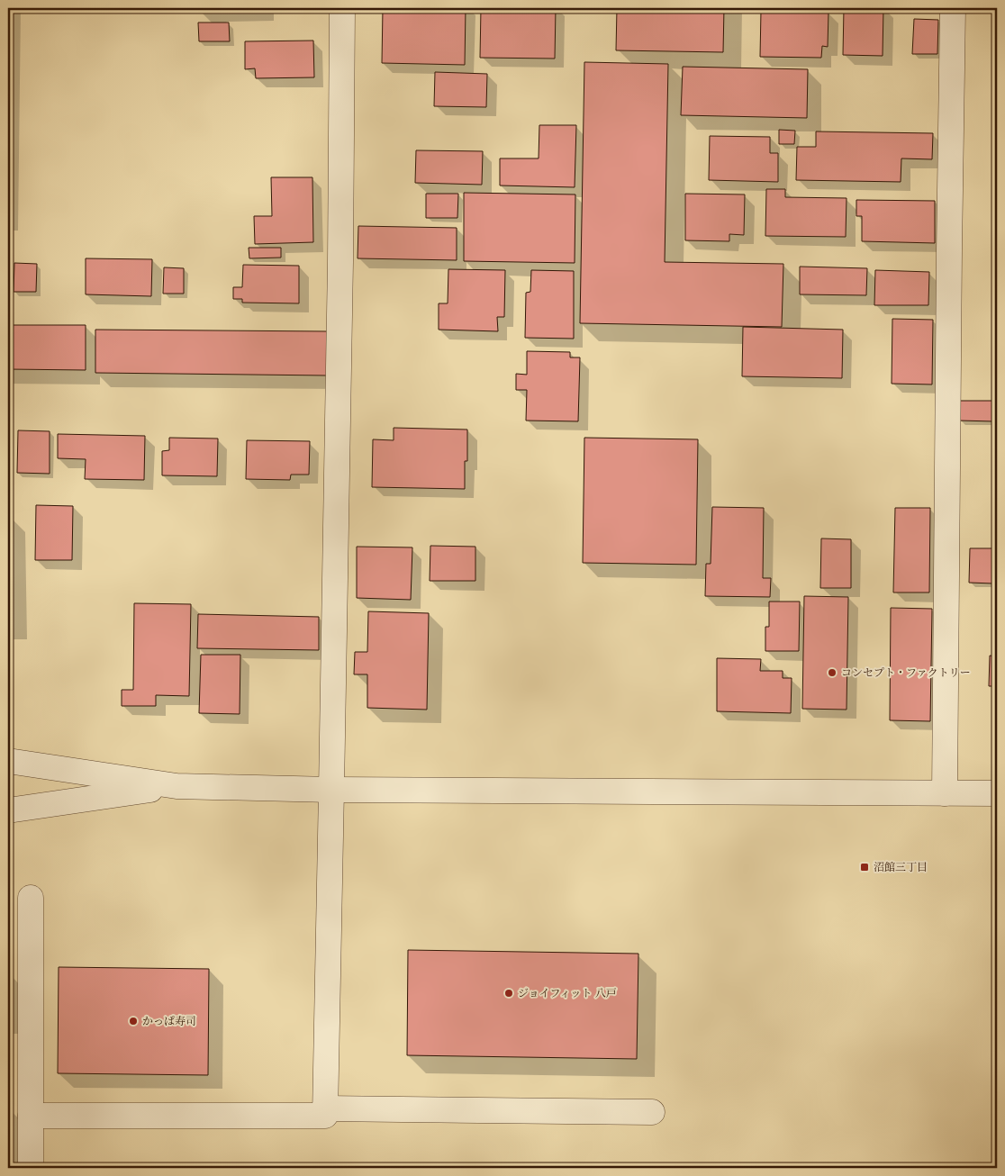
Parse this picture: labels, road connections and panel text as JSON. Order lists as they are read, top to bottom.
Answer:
{
  "places": {
    "other": ["コンセプト・ファクトリー", "ジョイフィット 八戸", "かっぱ寿司"],
    "transit": ["沼館三丁目"]
  }
}
